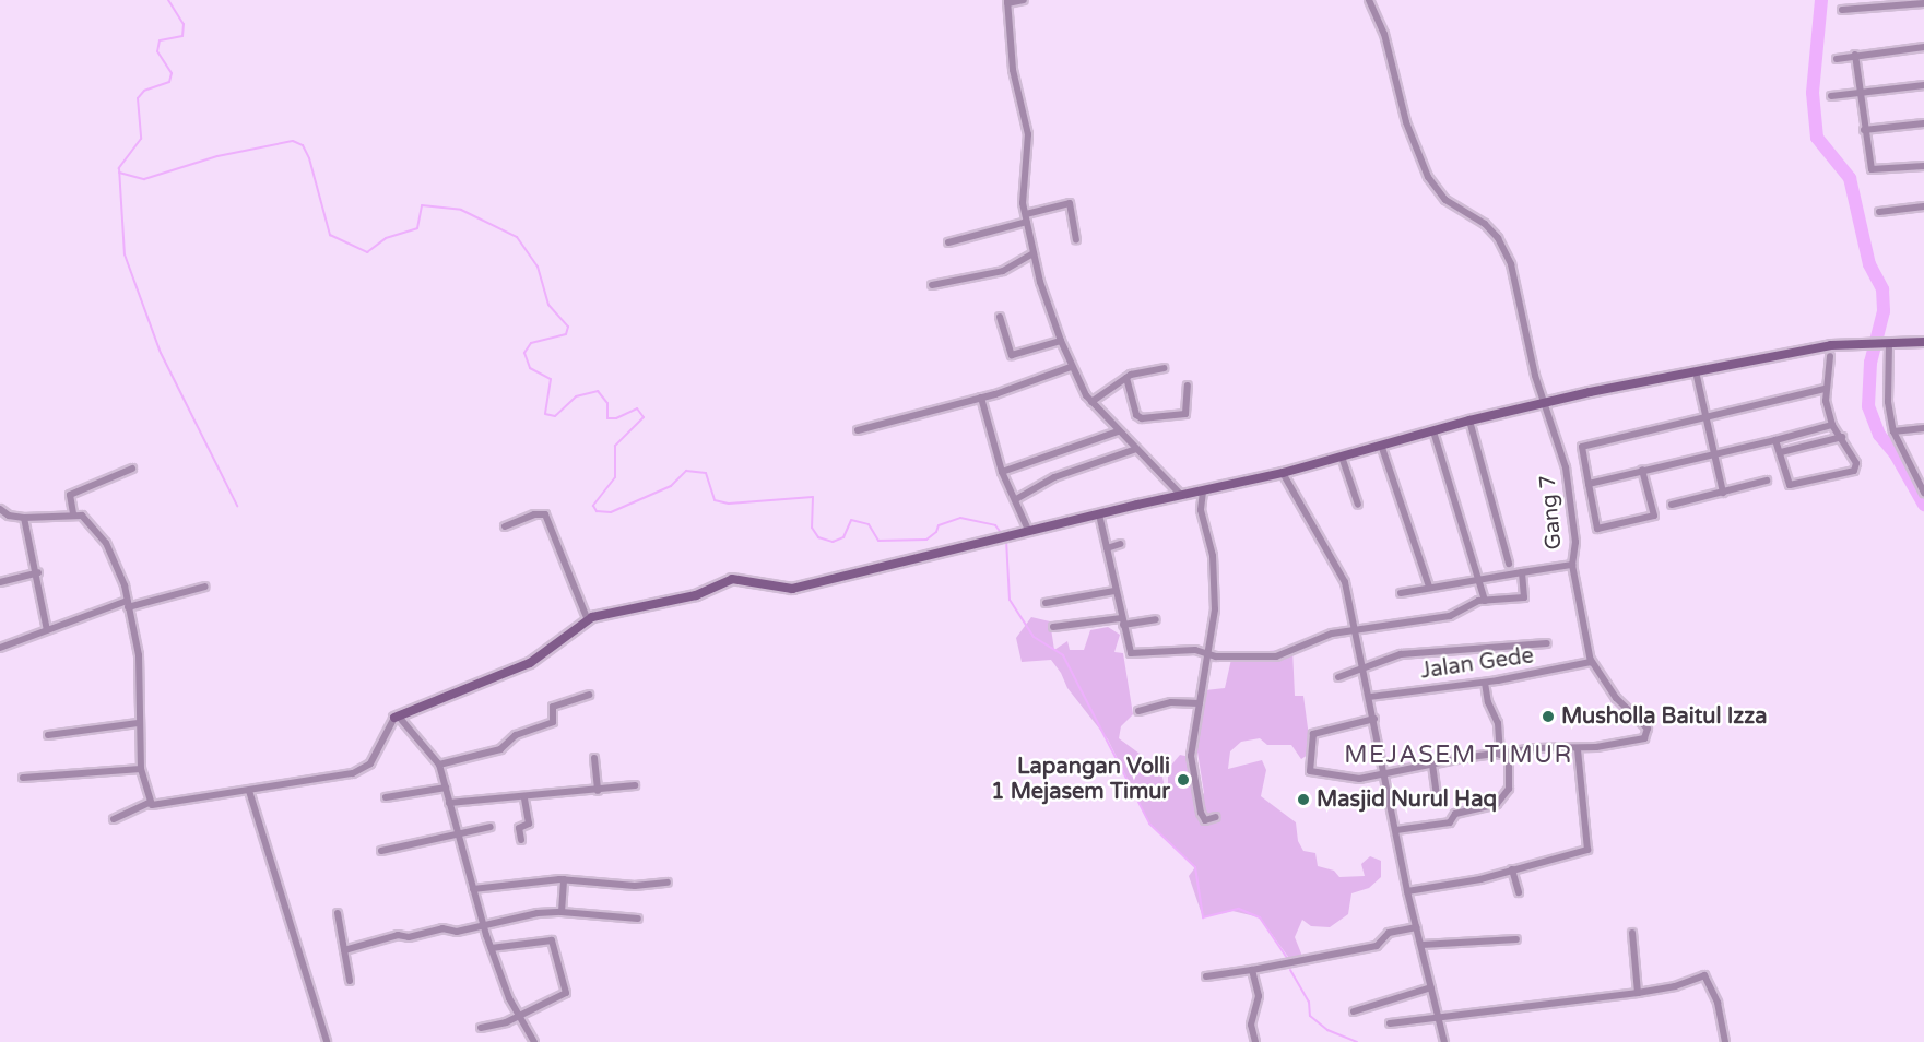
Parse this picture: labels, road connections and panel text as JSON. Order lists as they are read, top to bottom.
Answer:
{
  "streets": {
    "street": ["Gang 7", "Jalan Gede"]
  },
  "districts": ["MEJASEM TIMUR"],
  "places": ["Musholla Baitul Izza", "Lapangan Volli 1 Mejasem Timur", "Masjid Nurul Haq"]
}
